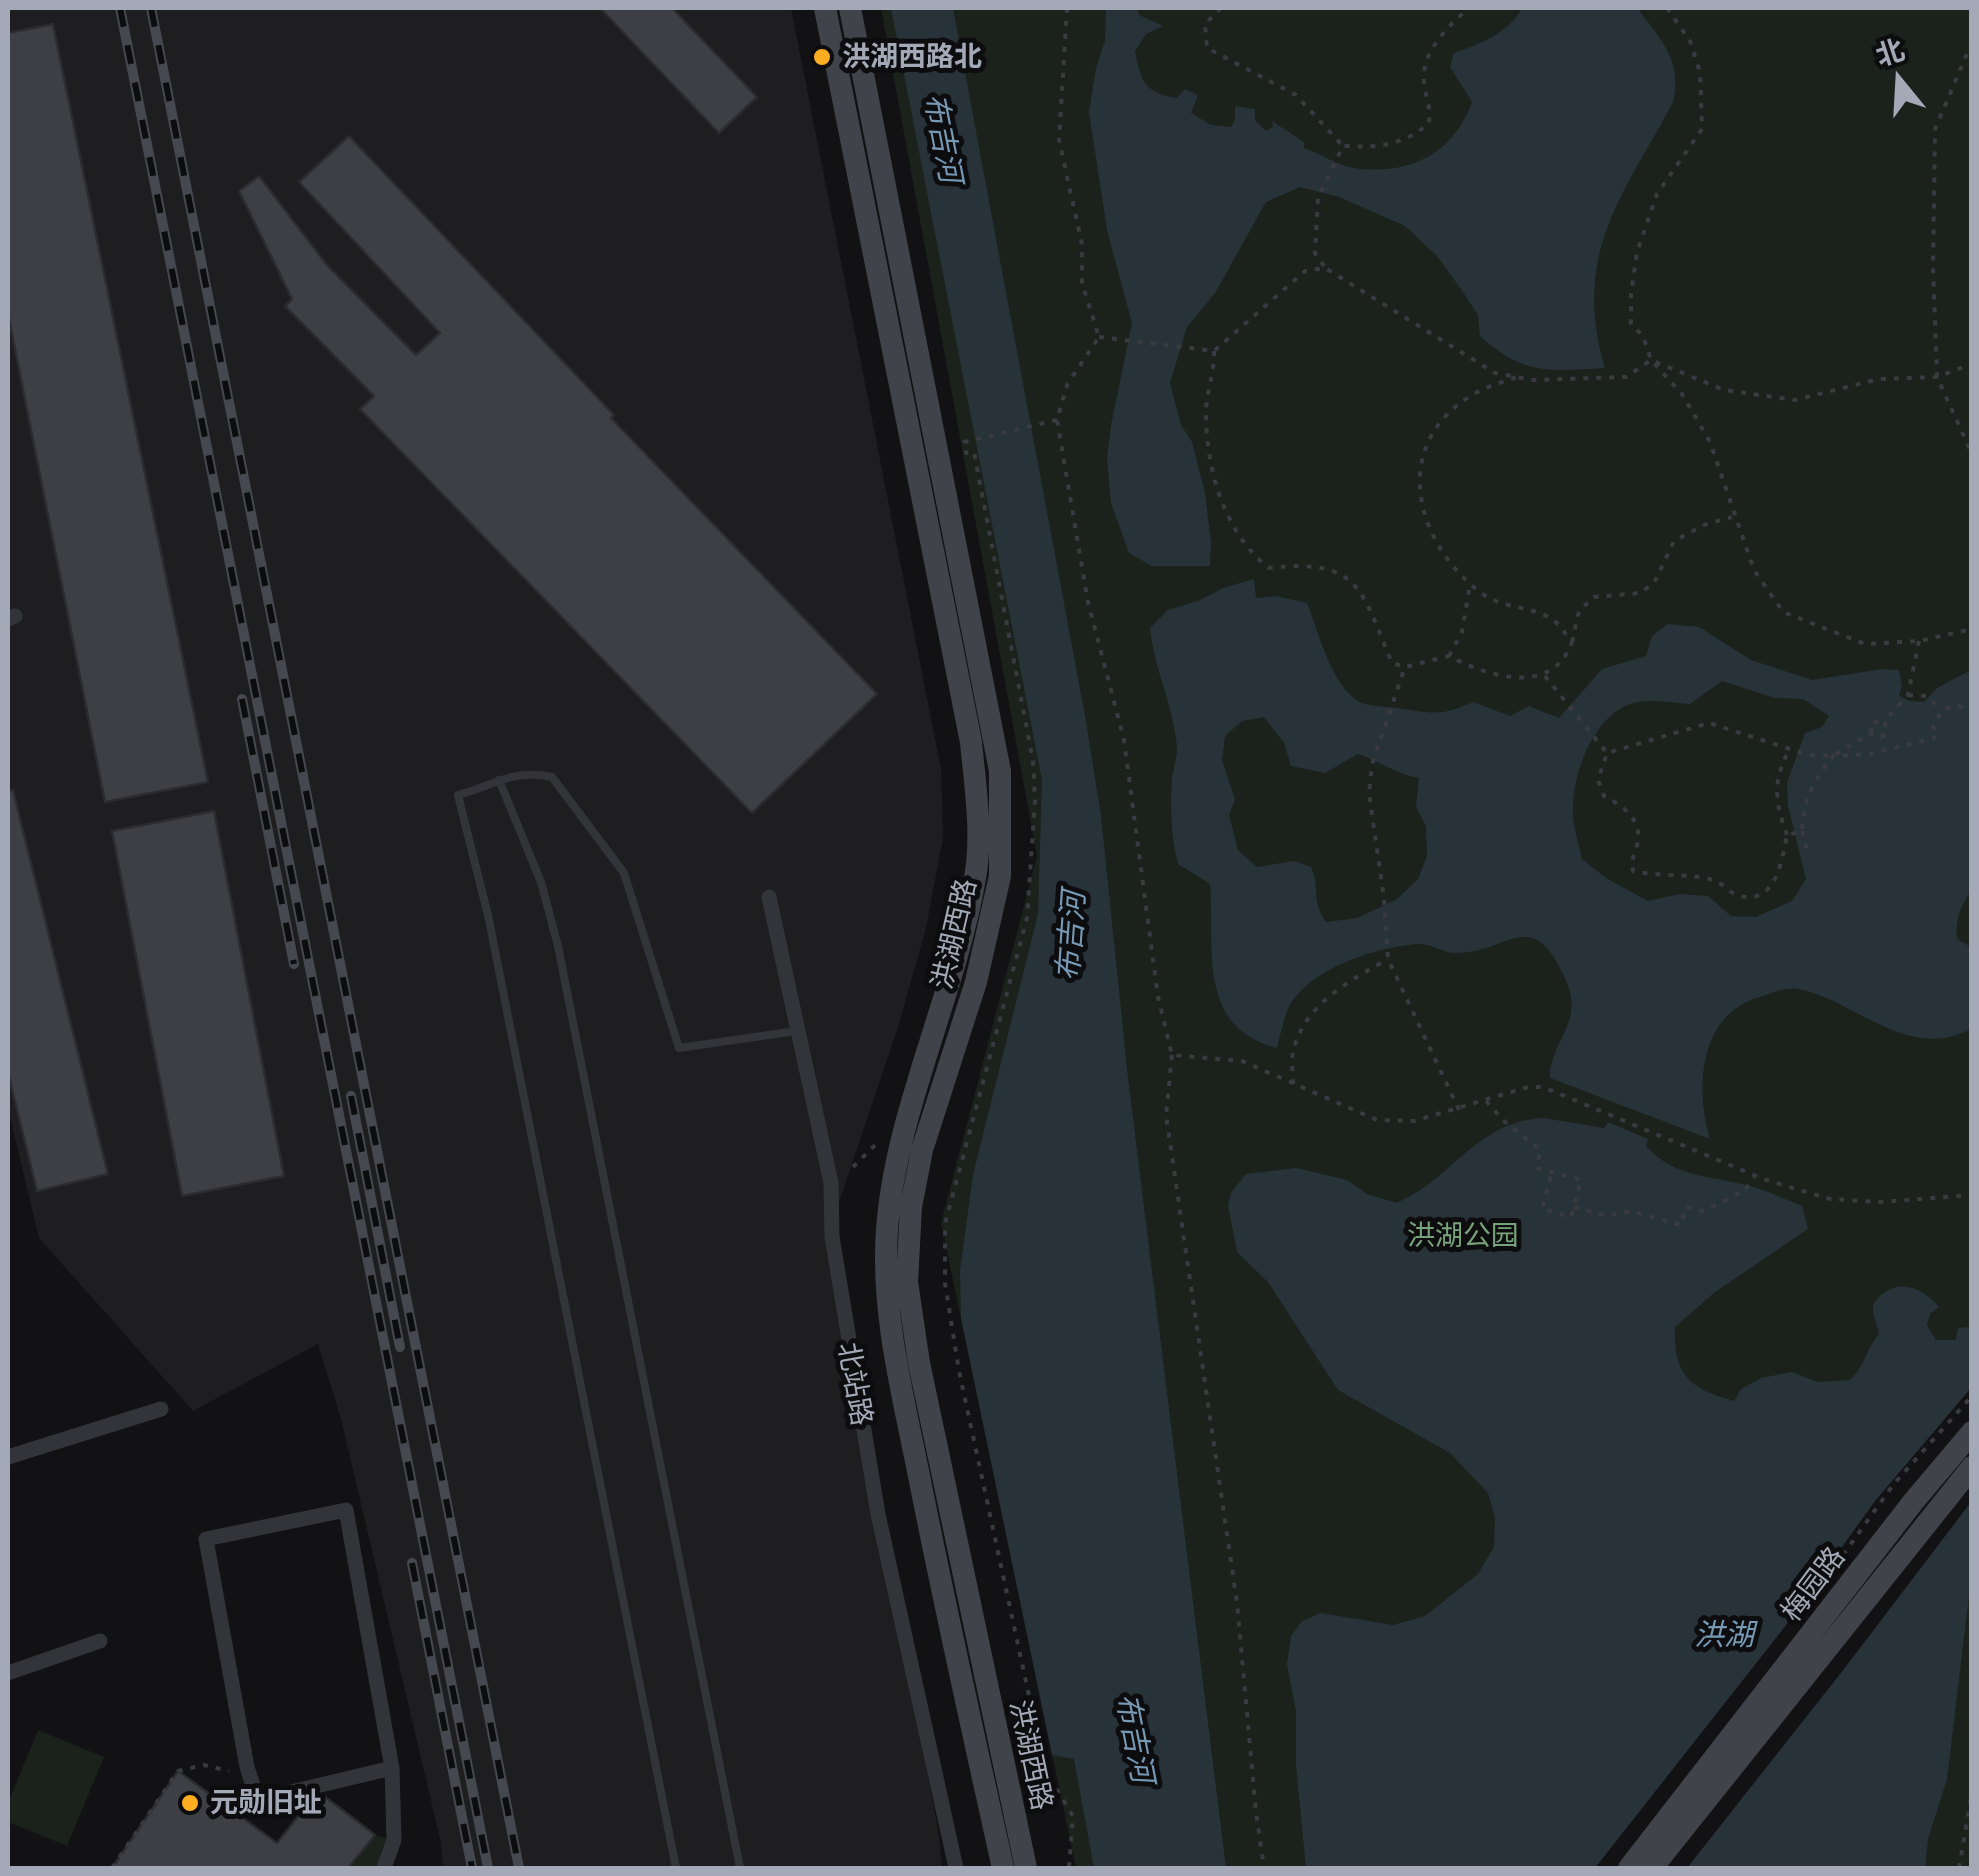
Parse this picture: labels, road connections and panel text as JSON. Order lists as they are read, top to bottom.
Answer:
{
  "streets": {
    "main road": ["洪湖西路", "梅园路"],
    "street": ["北站路"]
  },
  "water": ["布吉河", "洪湖"],
  "parks": ["洪湖公园"],
  "places": ["洪湖西路北", "元勋旧址"],
  "north": "top"
}
